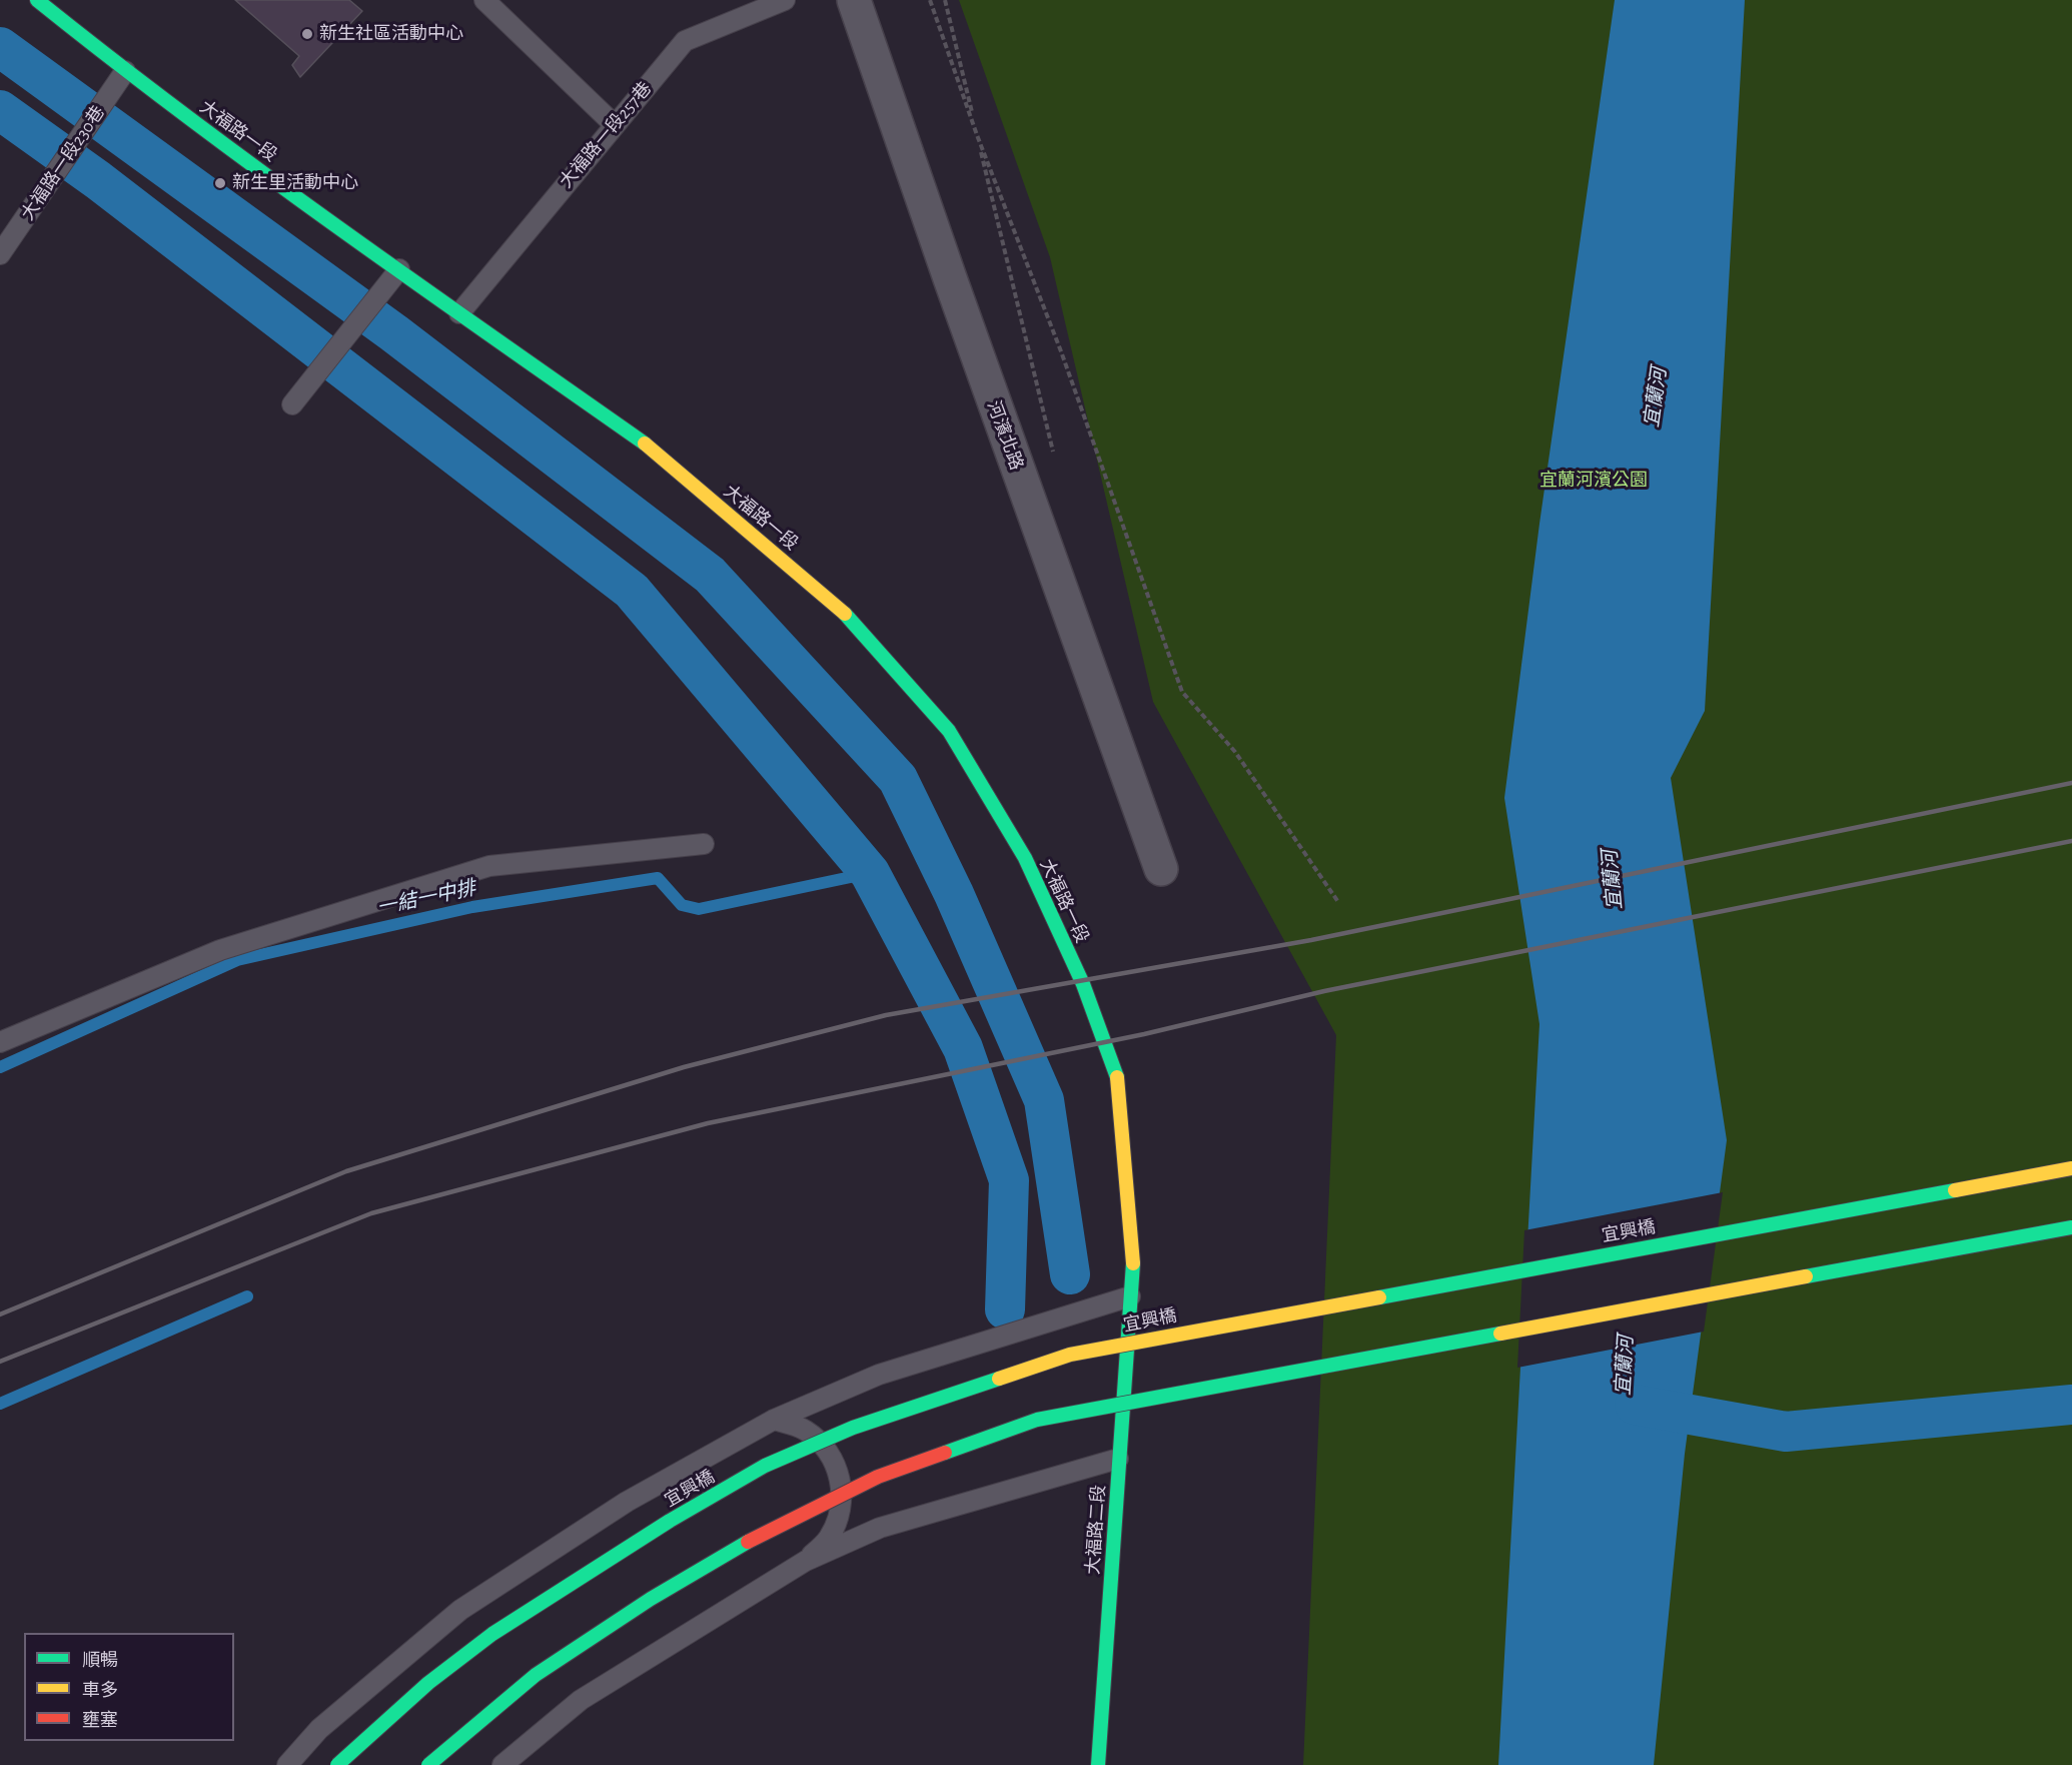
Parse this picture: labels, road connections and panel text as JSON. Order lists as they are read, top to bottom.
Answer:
{
  "streets": {
    "street": [
      "大福路一段",
      "河濱北路",
      "宜興橋",
      "大福路二段"
    ],
    "lane": ["大福路一段257巷", "大福路一段230巷"]
  },
  "crossings": [
    ["大福路一段", "大福路一段257巷"],
    ["大福路一段", "大福路一段230巷"],
    ["大福路一段", "大福路二段"]
  ],
  "water": ["宜蘭河", "一結一中排"],
  "parks": ["宜蘭河濱公園"],
  "places": ["新生社區活動中心", "新生里活動中心"],
  "legend": ["順暢", "車多", "壅塞"]
}
